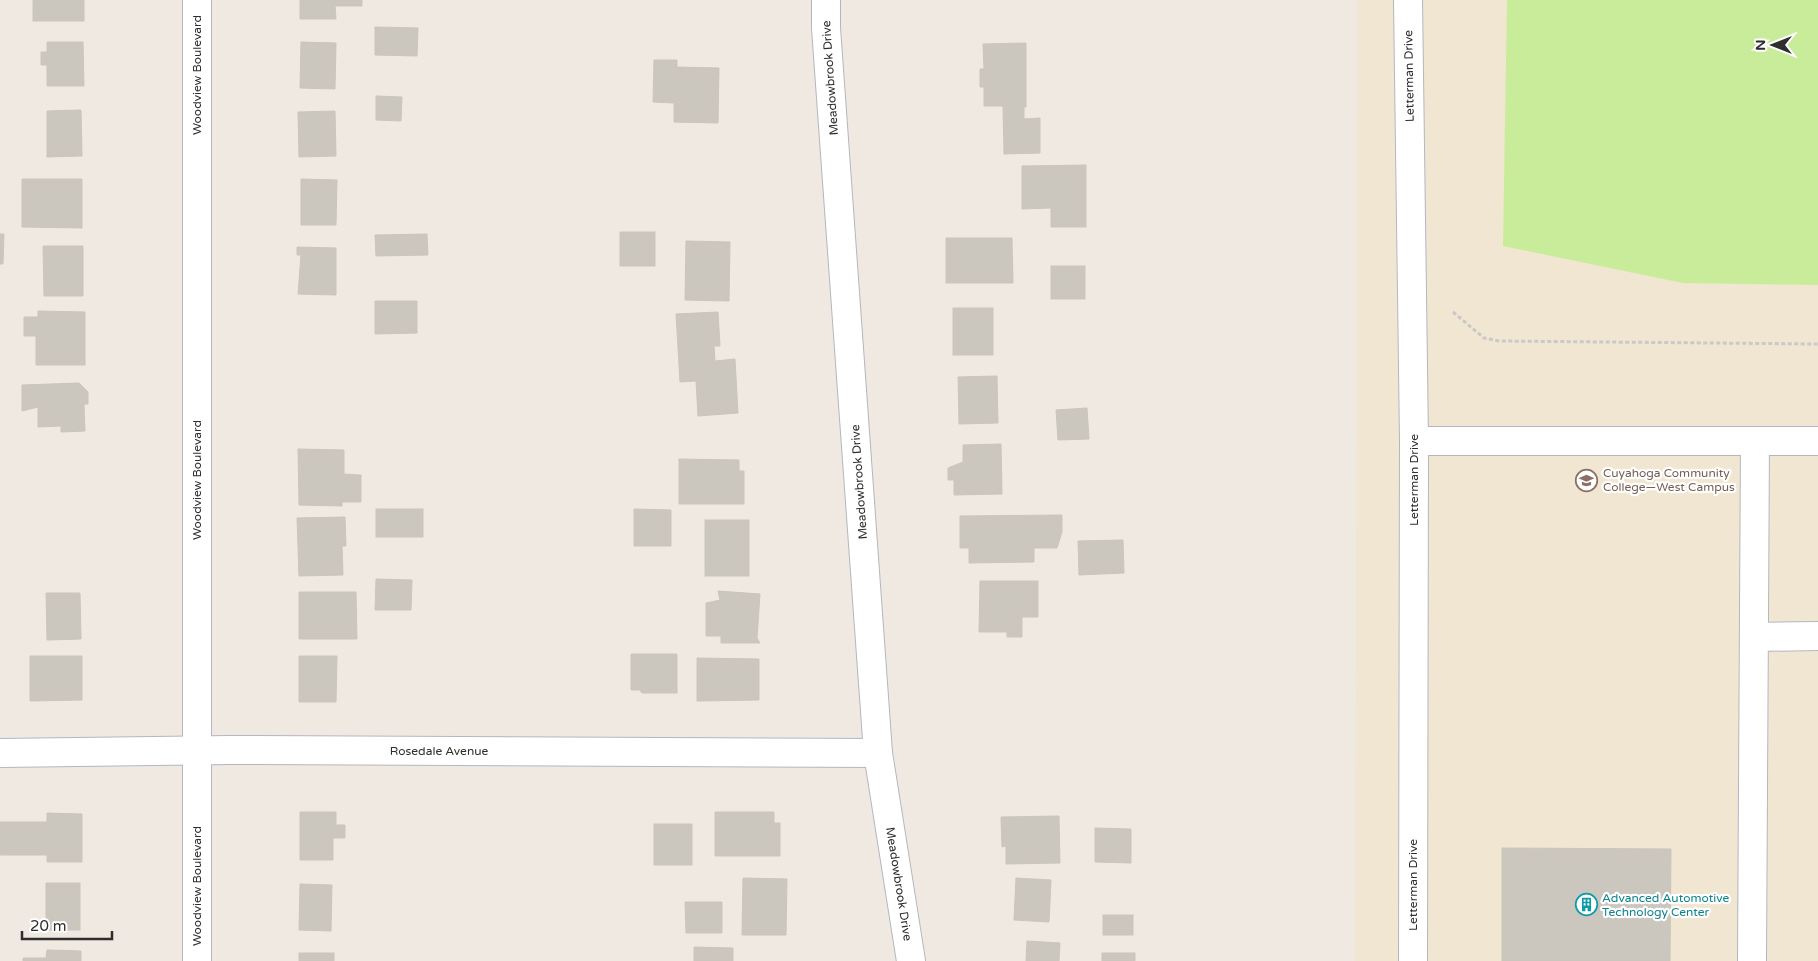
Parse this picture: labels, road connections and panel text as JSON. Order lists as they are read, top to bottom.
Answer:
{
  "streets": {
    "street": [
      "Woodview Boulevard",
      "Letterman Drive",
      "Meadowbrook Drive",
      "Rosedale Avenue"
    ]
  },
  "crossings": [
    ["Woodview Boulevard", "Rosedale Avenue"],
    ["Meadowbrook Drive", "Rosedale Avenue"]
  ],
  "places": {
    "school or university": ["Cuyahoga Community College—West Campus"],
    "building": ["Advanced Automotive Technology Center"]
  },
  "scale_bar": "20 m",
  "north": "left"
}
